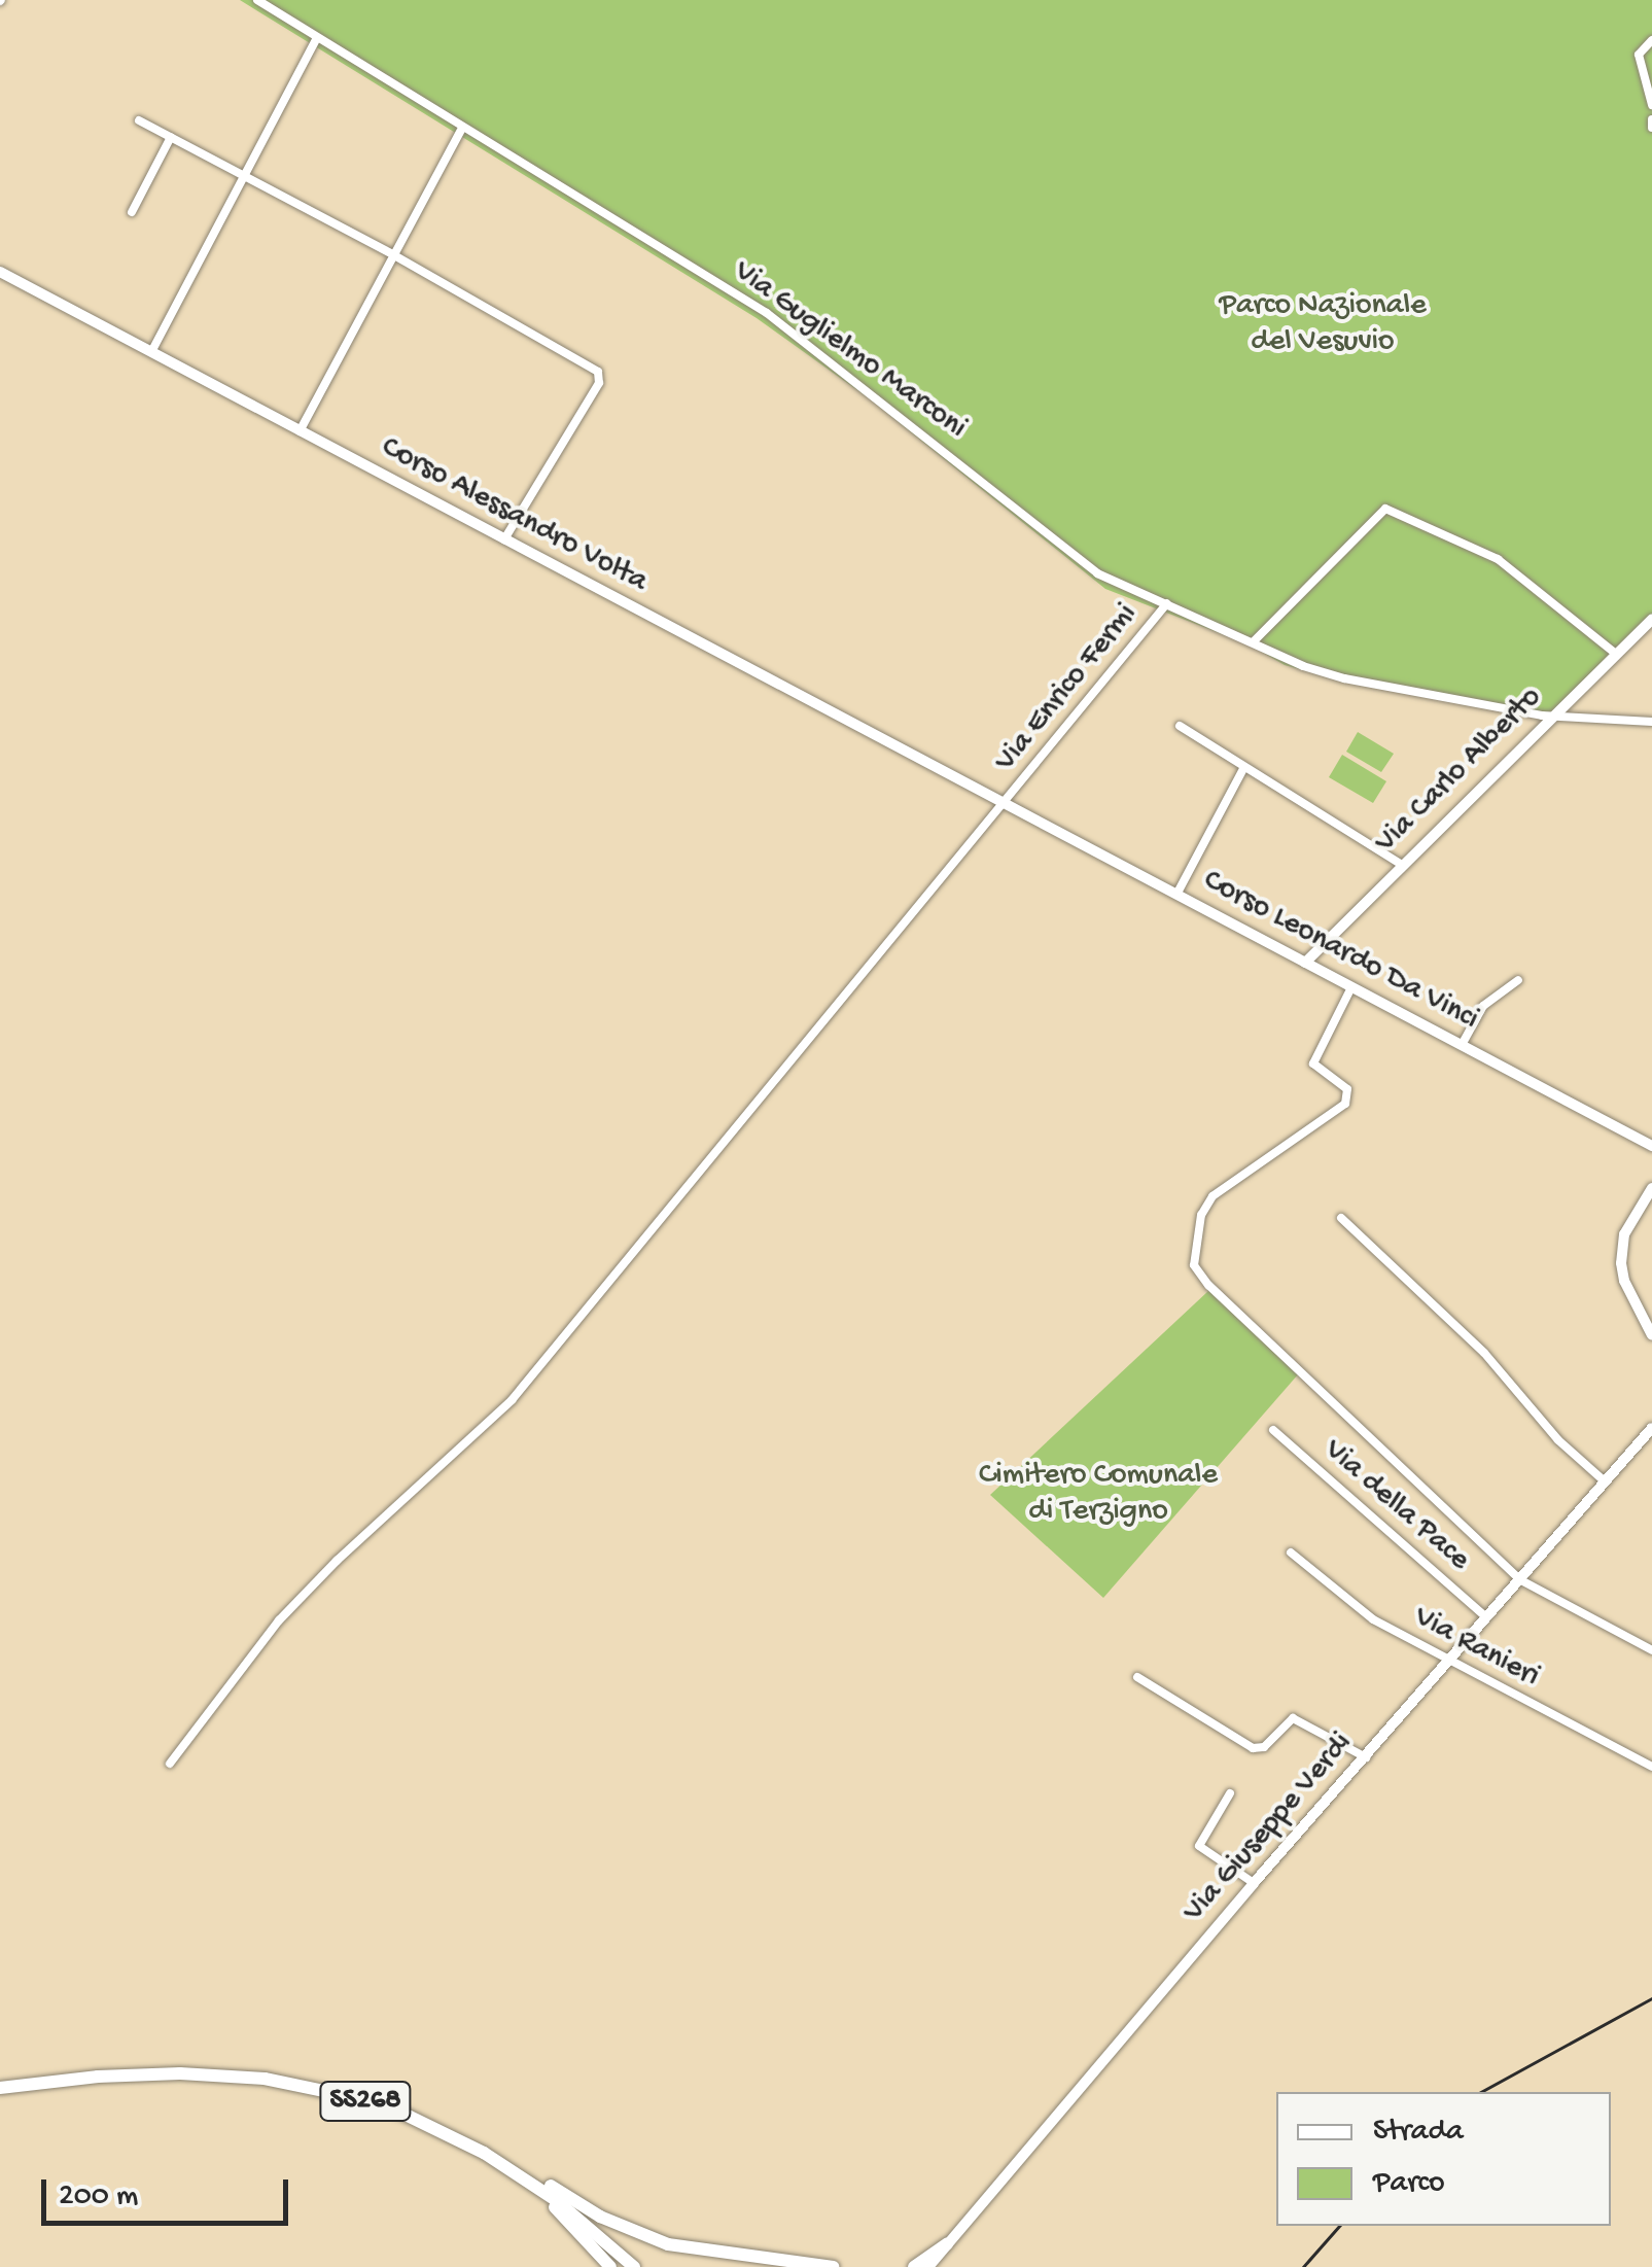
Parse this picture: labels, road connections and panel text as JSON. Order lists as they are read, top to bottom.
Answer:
{
  "streets": {
    "highway": ["SS268"],
    "main road": [
      "Corso Alessandro Volta",
      "Via Carlo Alberto",
      "Corso Leonardo Da Vinci",
      "Via Giuseppe Verdi"
    ],
    "street": [
      "Via Guglielmo Marconi",
      "Via Enrico Fermi",
      "Via della Pace",
      "Via Ranieri"
    ]
  },
  "crossings": [
    ["Via Guglielmo Marconi", "Via Enrico Fermi"],
    ["Via Guglielmo Marconi", "Via Carlo Alberto"],
    ["Corso Alessandro Volta", "Via Enrico Fermi"],
    ["Corso Alessandro Volta", "Corso Leonardo Da Vinci"],
    ["Via Enrico Fermi", "Corso Leonardo Da Vinci"],
    ["Via Carlo Alberto", "Corso Leonardo Da Vinci"],
    ["Via della Pace", "Via Giuseppe Verdi"],
    ["Via Ranieri", "Via Giuseppe Verdi"]
  ],
  "parks": ["Parco Nazionale del Vesuvio", "Cimitero Comunale di Terzigno"],
  "legend": ["Strada", "Parco"],
  "scale_bar": "200 m"
}
